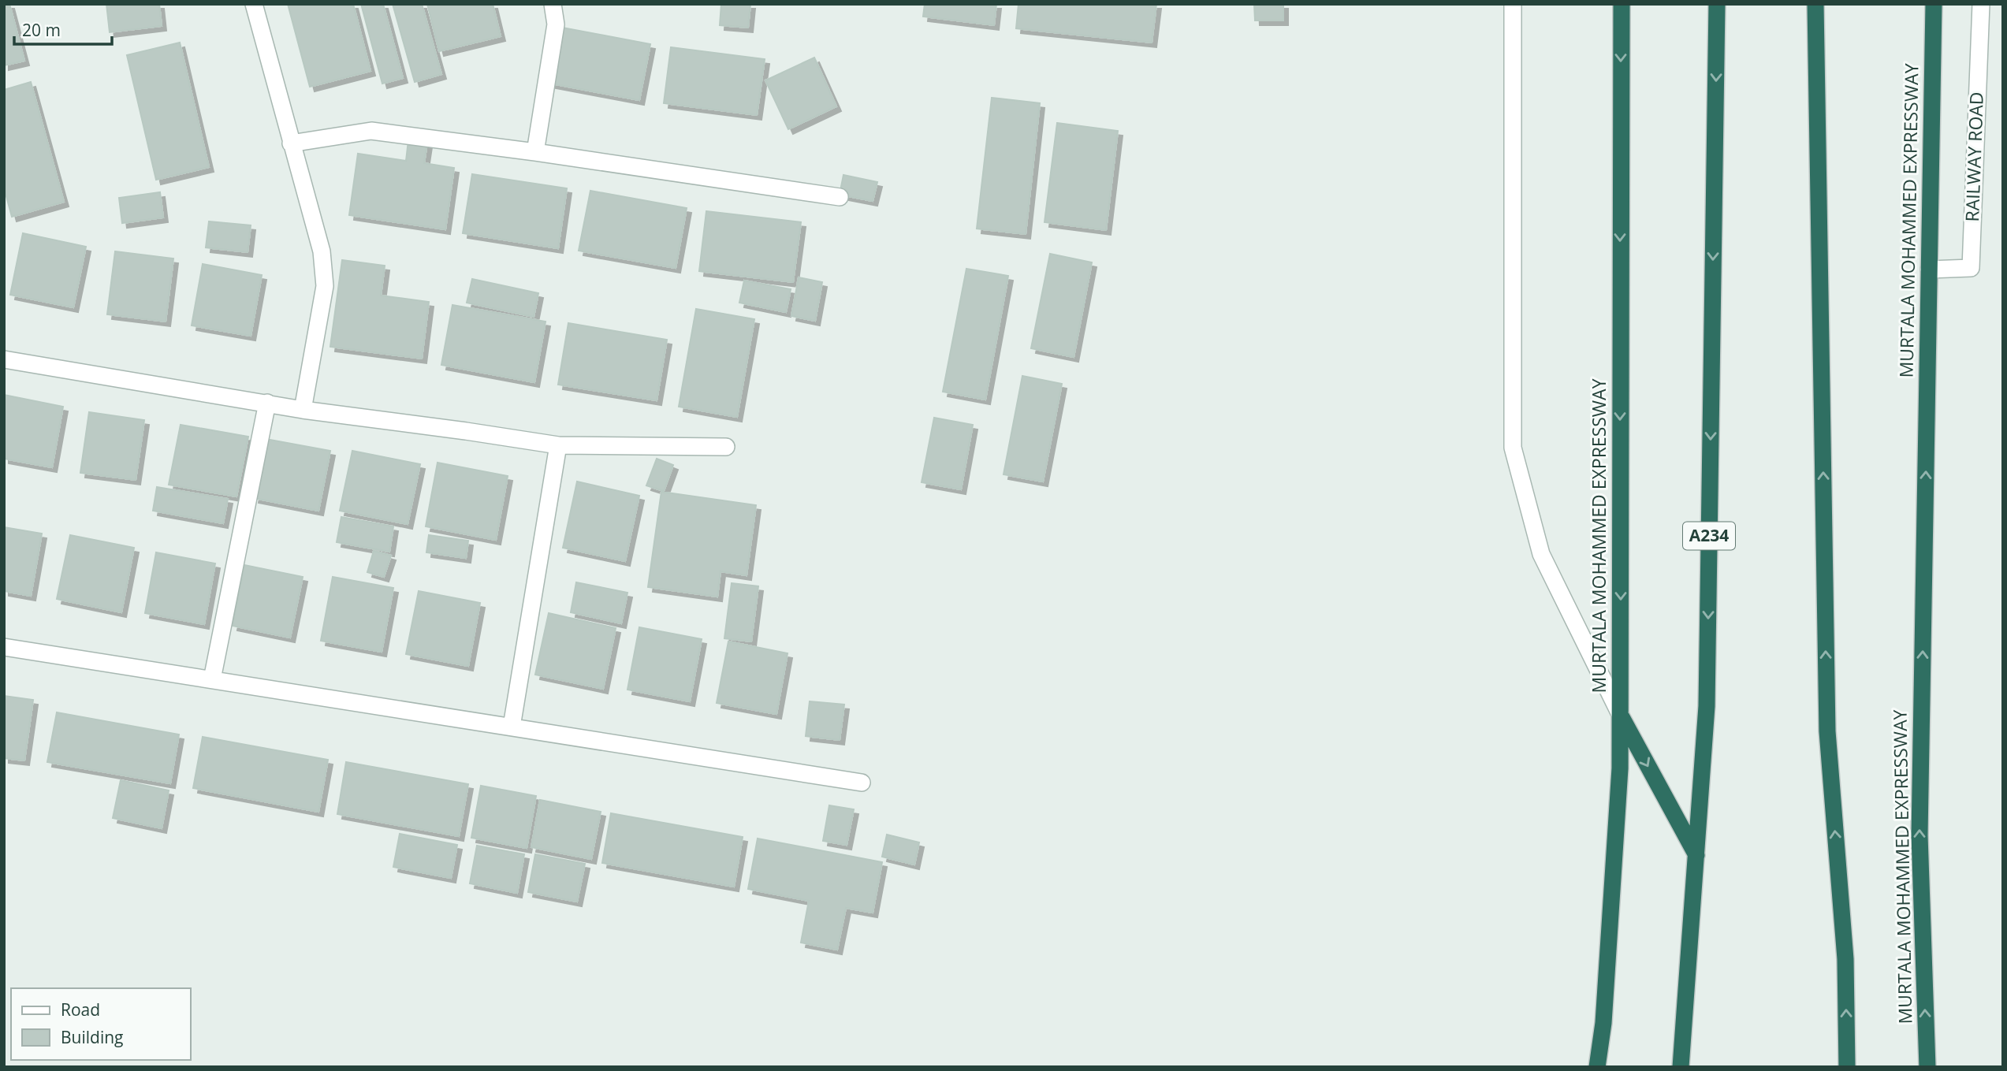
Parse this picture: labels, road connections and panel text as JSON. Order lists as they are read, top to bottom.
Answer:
{
  "streets": {
    "highway": ["MURTALA MOHAMMED EXPRESSWAY", "A234"],
    "street": ["RAILWAY ROAD"]
  },
  "crossings": [
    ["RAILWAY ROAD", "MURTALA MOHAMMED EXPRESSWAY"]
  ],
  "legend": ["Road", "Building"],
  "scale_bar": "20 m"
}
